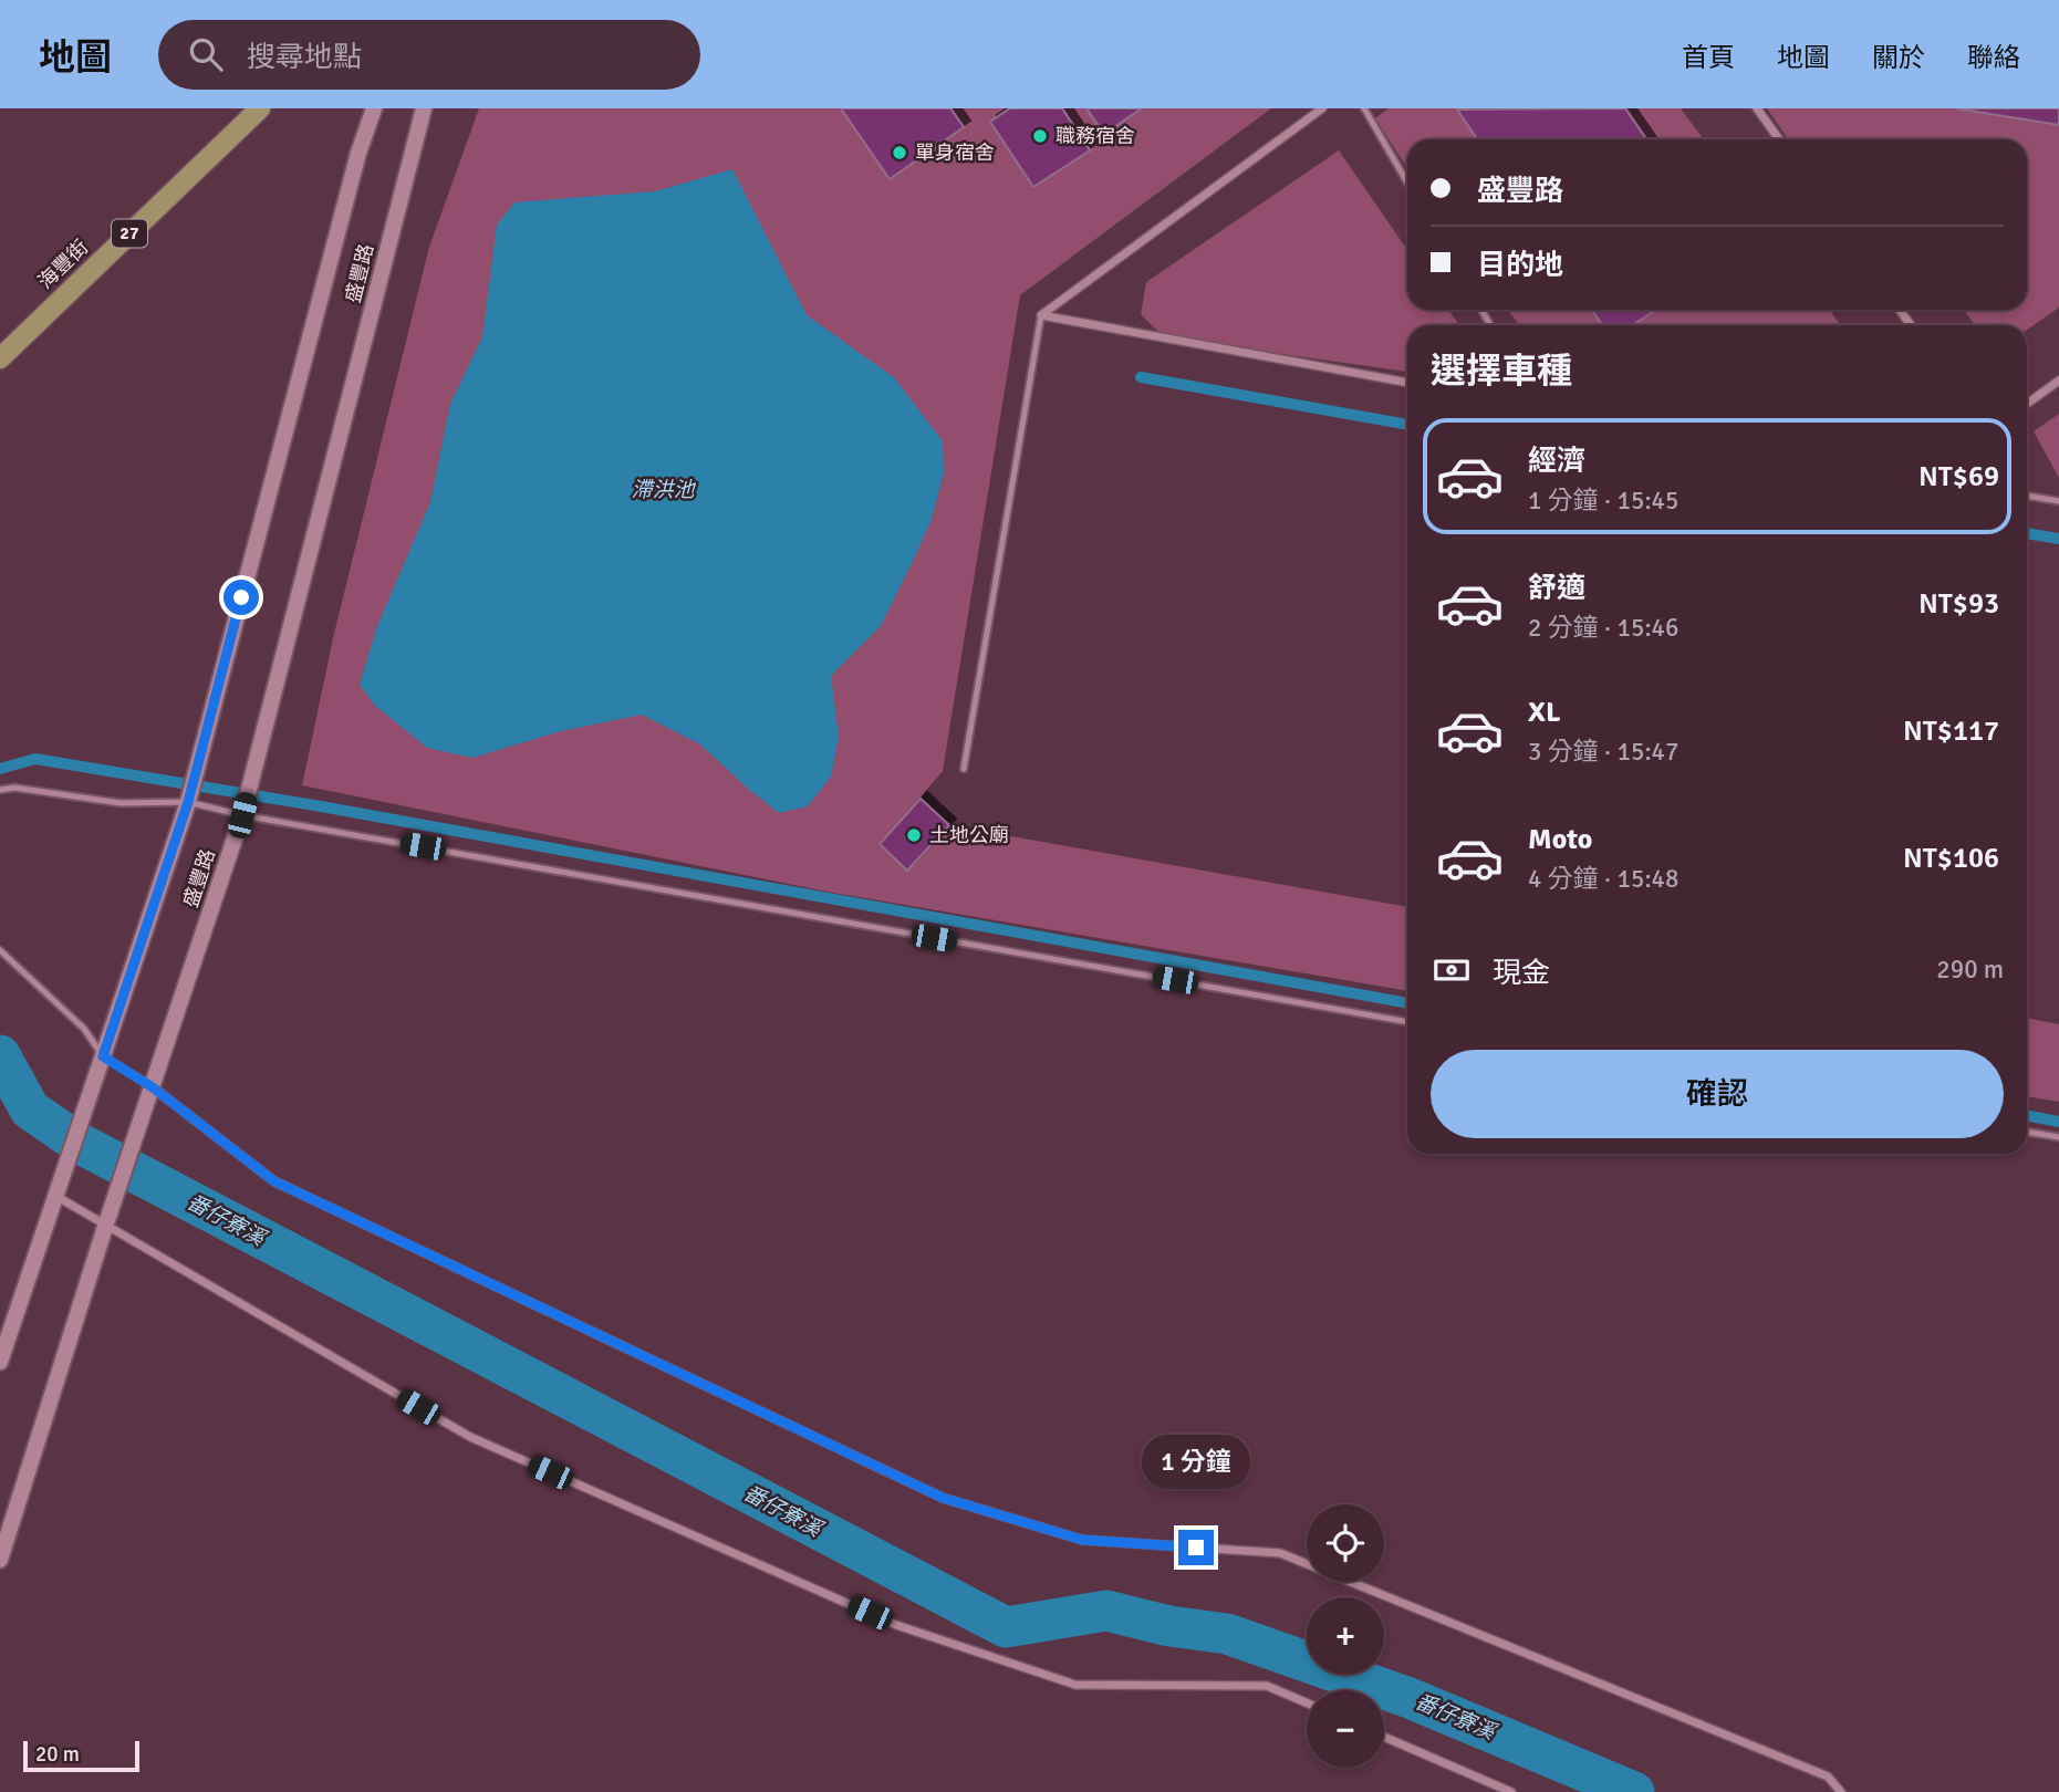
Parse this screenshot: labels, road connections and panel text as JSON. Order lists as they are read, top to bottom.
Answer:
{
  "streets": {
    "main road": ["27", "海豐街"],
    "street": ["盛豐路"]
  },
  "water": ["滯洪池", "番仔寮溪"],
  "places": ["職務宿舍", "單身宿舍", "土地公廟"],
  "scale_bar": "20 m",
  "page": {
    "header": "地圖",
    "search": "搜尋地點",
    "nav": [
      "首頁",
      "地圖",
      "關於",
      "聯絡"
    ],
    "banner": ["盛豐路", "目的地"],
    "heading": "選擇車種",
    "list": [
      {
        "name": "經濟",
        "note": "1 分鐘 · 15:45",
        "value": "NT$69"
      },
      {
        "name": "舒適",
        "note": "2 分鐘 · 15:46",
        "value": "NT$93"
      },
      {
        "name": "XL",
        "note": "3 分鐘 · 15:47",
        "value": "NT$117"
      },
      {
        "name": "Moto",
        "note": "4 分鐘 · 15:48",
        "value": "NT$106"
      }
    ],
    "pay": ["現金", "290 m"],
    "buttons": "確認",
    "bubble": "1 分鐘",
    "map_buttons": ["+", "−"],
    "scale": "20 m"
  }
}
